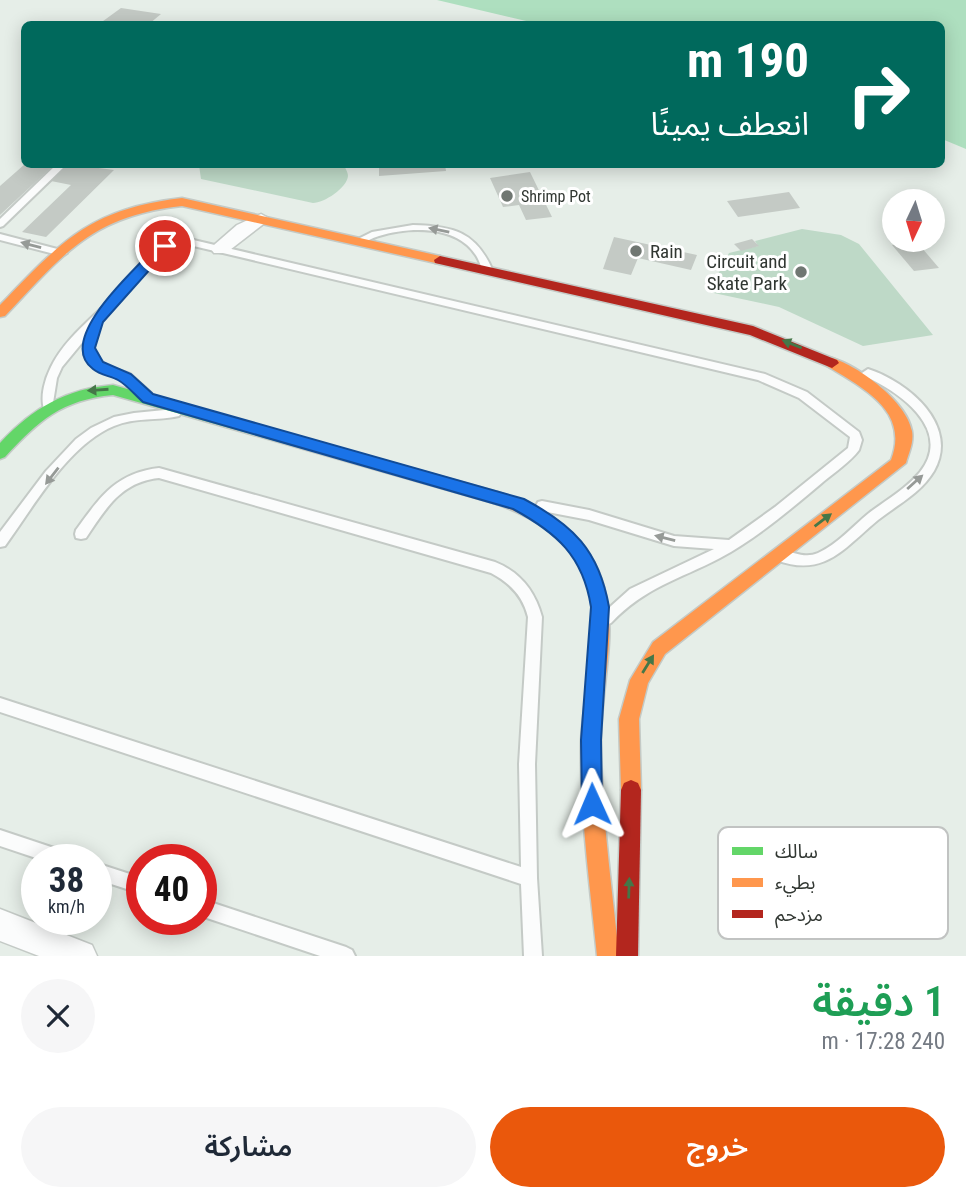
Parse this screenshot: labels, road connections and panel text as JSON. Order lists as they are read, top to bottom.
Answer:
{
  "places": ["Shrimp Pot", "Rain", "Circuit and Skate Park"],
  "legend": ["سالك", "بطيء", "مزدحم"],
  "north": "bottom",
  "page": {
    "turn": ["190 m", "انعطف يمينًا"],
    "speed": "38 km/h",
    "limit": "40",
    "heading": ["1 دقيقة", "240 m · 17:28"],
    "buttons": ["خروج", "مشاركة"]
  }
}
